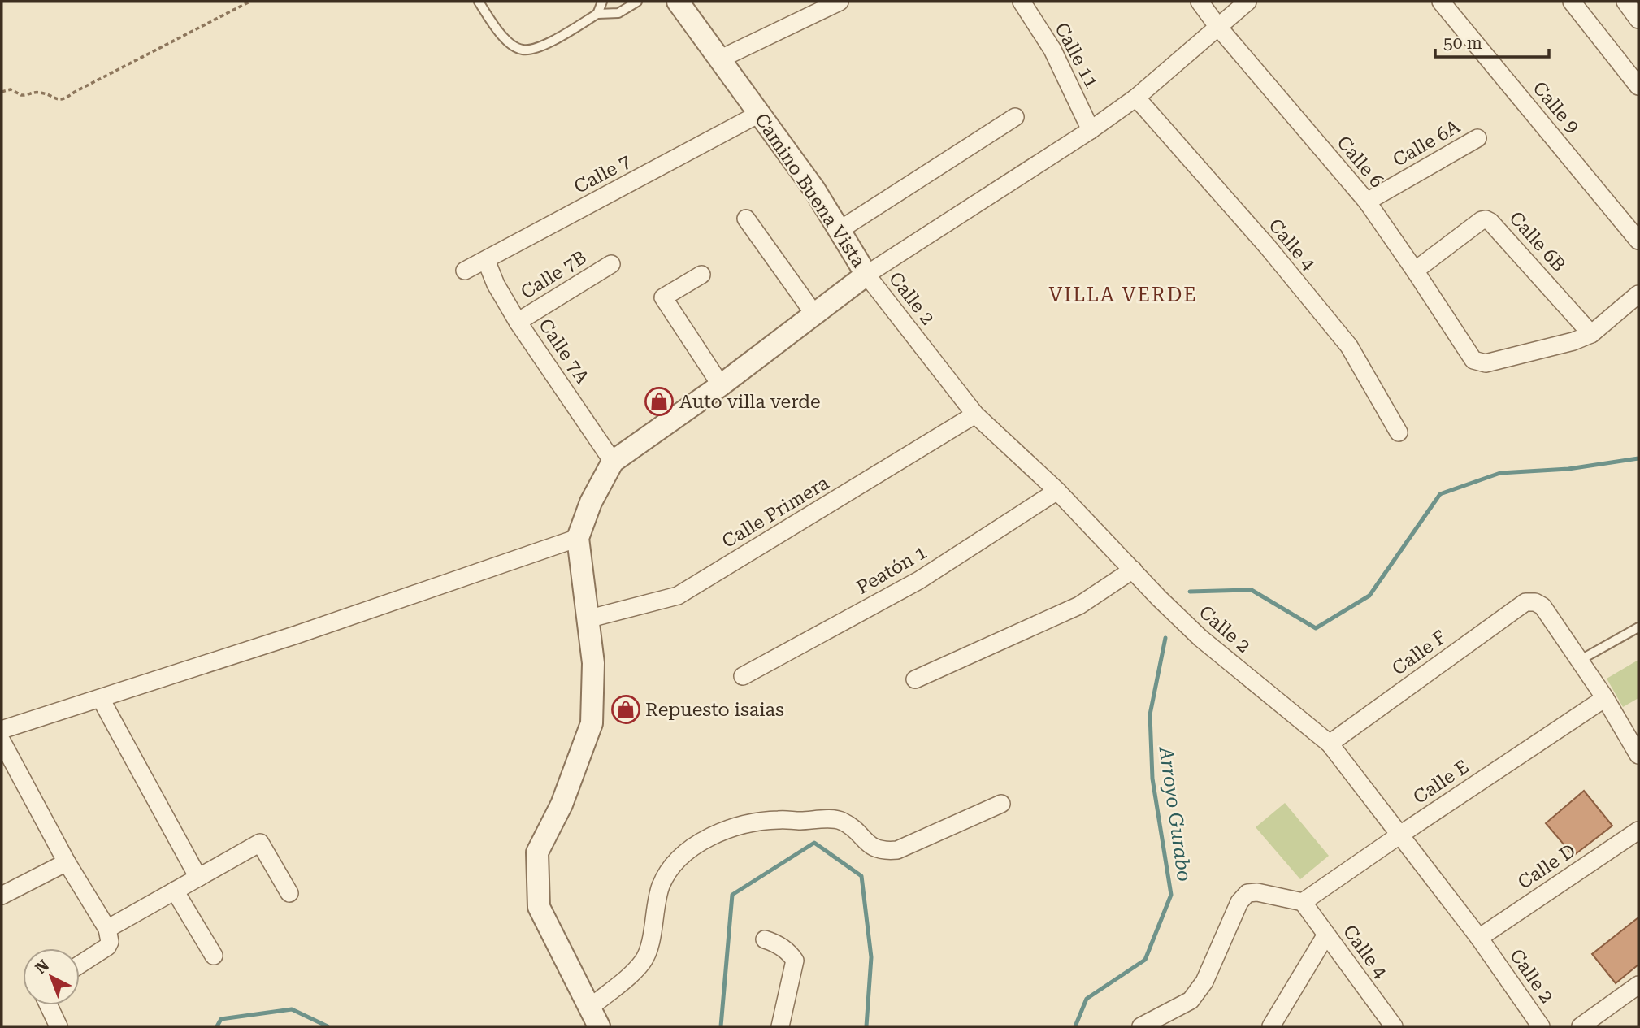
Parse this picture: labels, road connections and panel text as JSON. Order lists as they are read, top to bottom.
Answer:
{
  "streets": {
    "street": [
      "Calle 11",
      "Calle 9",
      "Calle 6A",
      "Calle 6",
      "Calle 7",
      "Camino Buena Vista",
      "Calle 6B",
      "Calle 4",
      "Calle 7B",
      "Calle 2",
      "Calle 7A",
      "Calle Primera",
      "Peatón 1",
      "Calle F",
      "Calle E",
      "Calle D"
    ]
  },
  "crossings": [
    ["Calle 6A", "Calle 6"],
    ["Calle 6", "Calle 6B"],
    ["Calle 7", "Camino Buena Vista"],
    ["Calle 7", "Calle 7A"],
    ["Camino Buena Vista", "Calle 2"],
    ["Camino Buena Vista", "Calle 7A"],
    ["Camino Buena Vista", "Calle Primera"],
    ["Calle 4", "Calle E"],
    ["Calle 7B", "Calle 7A"],
    ["Calle 2", "Calle Primera"],
    ["Calle 2", "Peatón 1"],
    ["Calle 2", "Calle F"],
    ["Calle 2", "Calle E"],
    ["Calle 2", "Calle D"]
  ],
  "districts": ["VILLA VERDE"],
  "water": ["Arroyo Gurabo"],
  "places": {
    "shop": ["Auto villa verde", "Repuesto isaias"]
  },
  "scale_bar": "50 m",
  "north": "top left"
}
